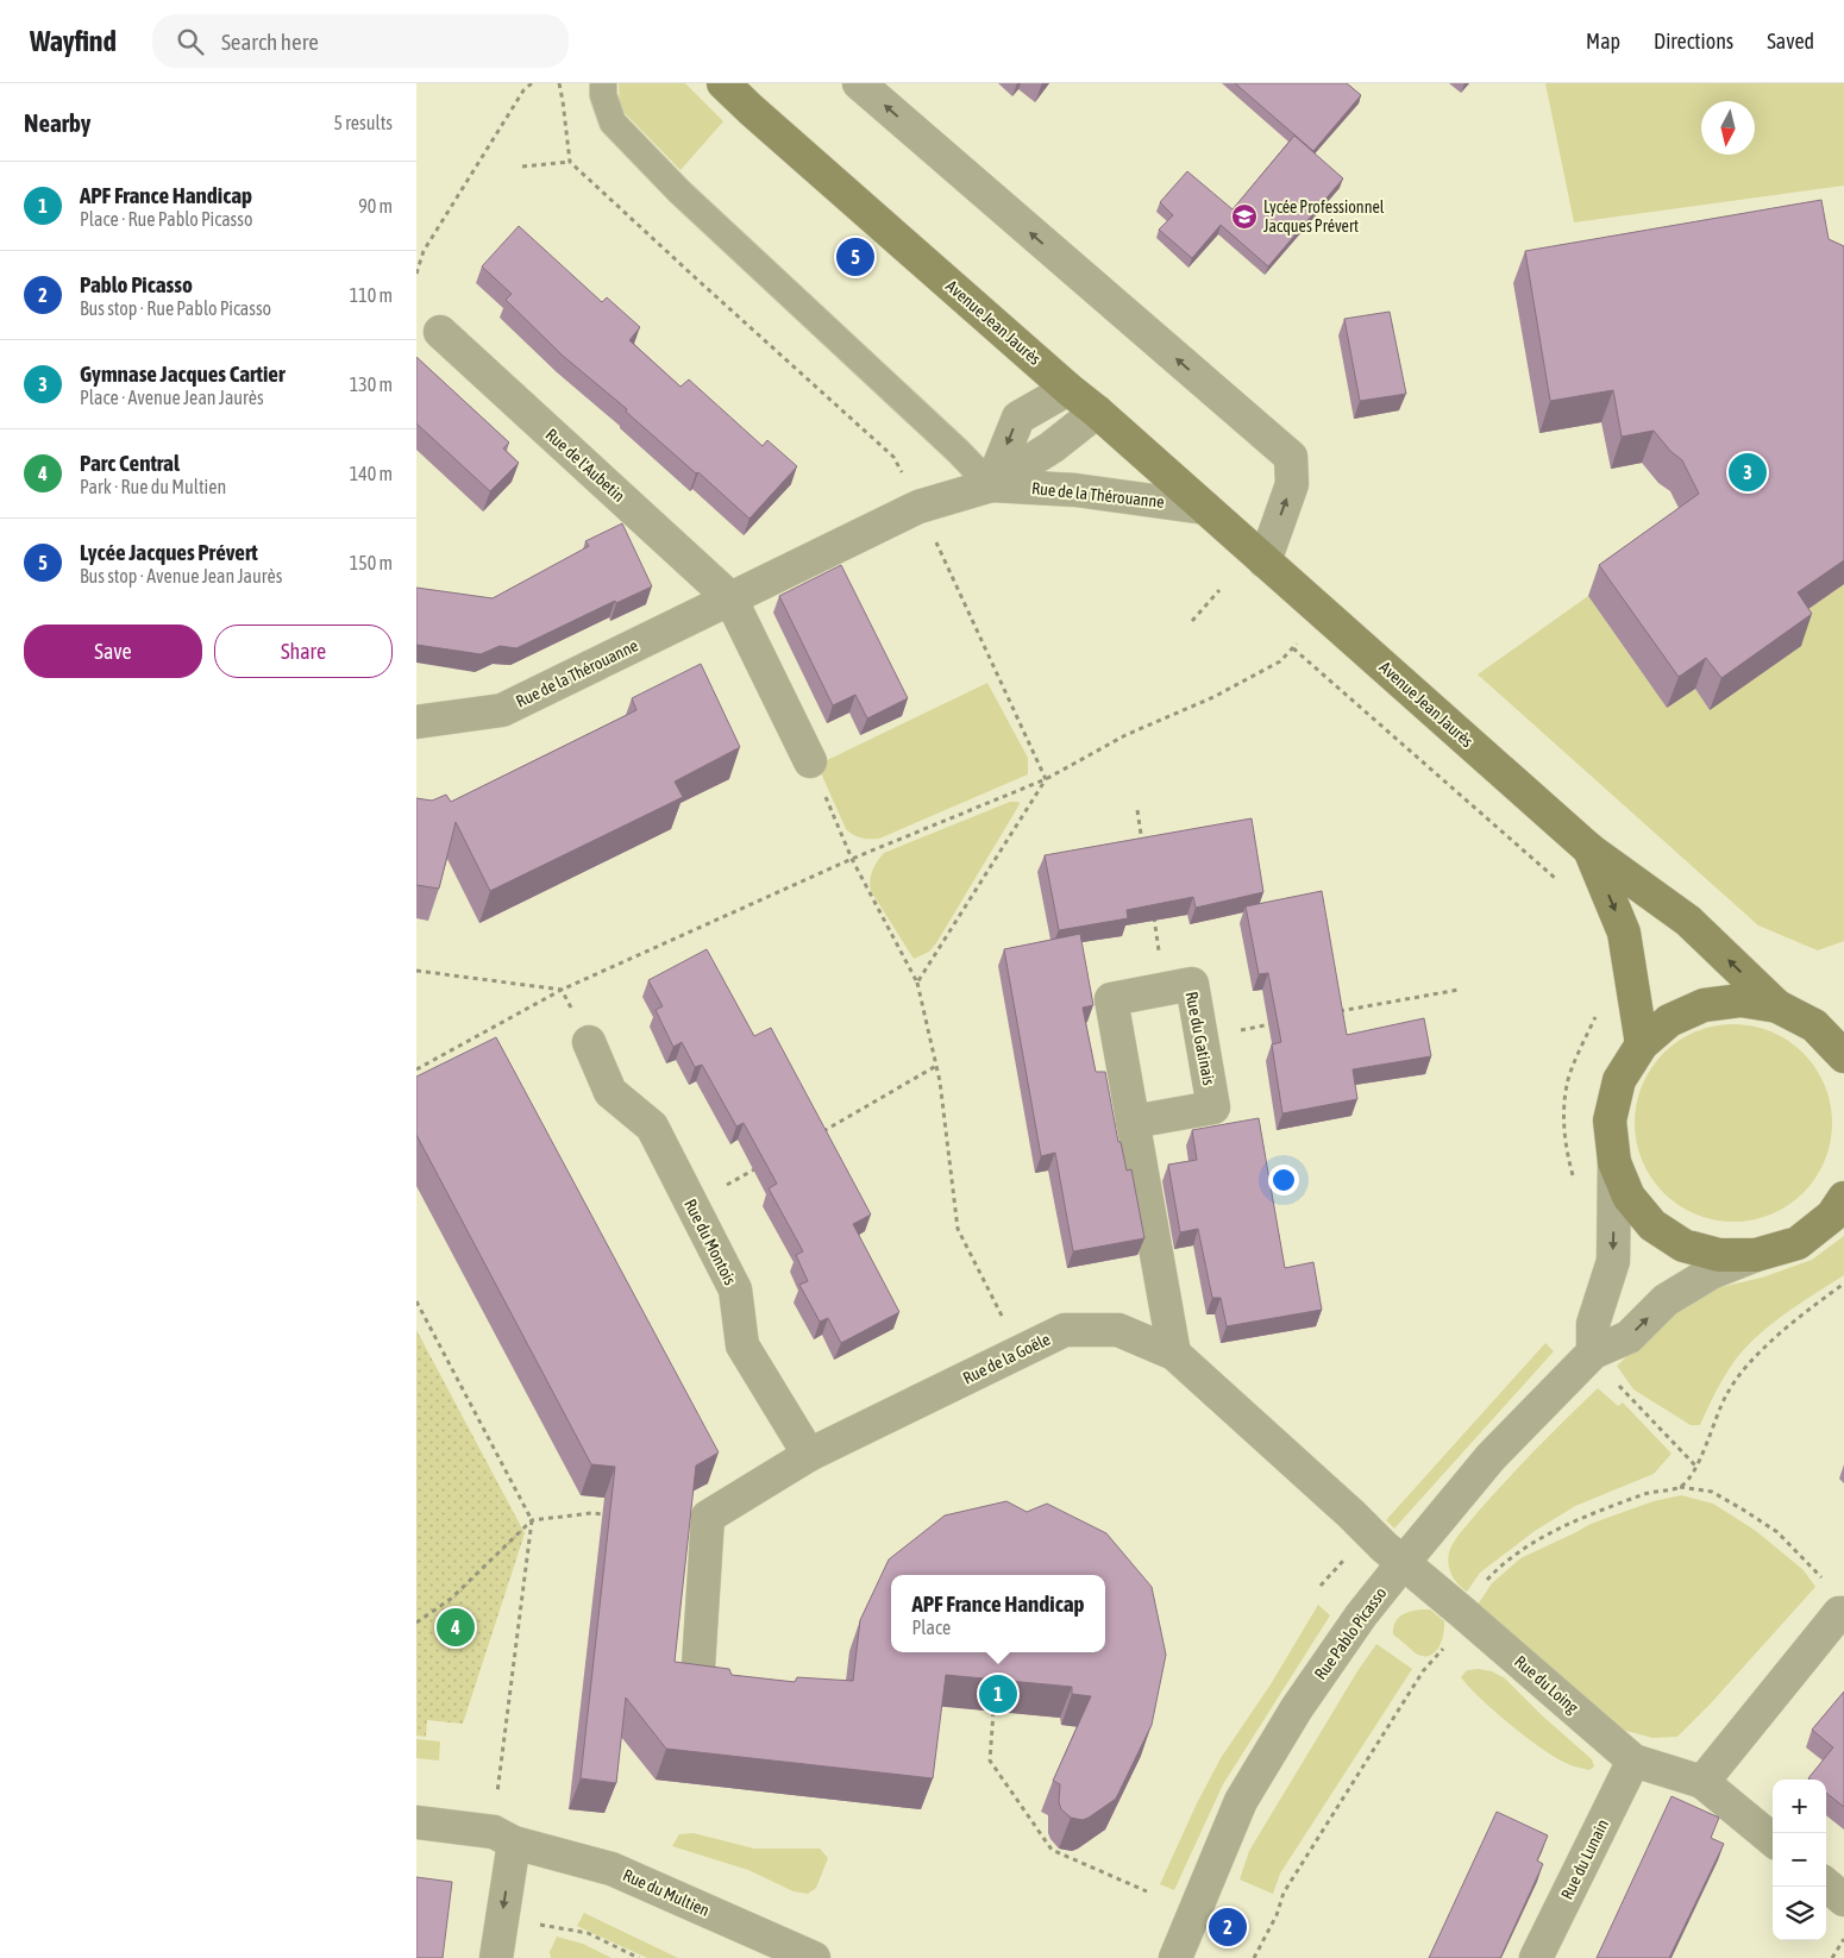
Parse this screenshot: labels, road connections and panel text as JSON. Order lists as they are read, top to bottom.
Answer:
{
  "streets": {
    "street": [
      "Avenue Jean Jaurès",
      "Rue de l'Aubetin",
      "Rue de la Thérouanne",
      "Rue du Gatinais",
      "Rue du Montois",
      "Rue de la Goële",
      "Rue Pablo Picasso",
      "Rue du Loing",
      "Rue du Lunain",
      "Rue du Multien"
    ]
  },
  "crossings": [
    ["Avenue Jean Jaurès", "Rue de la Thérouanne"],
    ["Rue de l'Aubetin", "Rue de la Thérouanne"],
    ["Rue du Gatinais", "Rue de la Goële"],
    ["Rue du Montois", "Rue de la Goële"],
    ["Rue de la Goële", "Rue Pablo Picasso"],
    ["Rue de la Goële", "Rue du Loing"],
    ["Rue Pablo Picasso", "Rue du Loing"],
    ["Rue du Loing", "Rue du Lunain"]
  ],
  "places": {
    "school or university": ["Lycée Professionnel Jacques Prévert"]
  },
  "north": "bottom",
  "page": {
    "header": "Wayfind",
    "search": "Search here",
    "nav": ["Map", "Directions", "Saved"],
    "heading": ["Nearby", "5 results"],
    "list": [
      {
        "mark": "1",
        "name": "APF France Handicap",
        "note": "Place · Rue Pablo Picasso",
        "value": "90 m"
      },
      {
        "mark": "2",
        "name": "Pablo Picasso",
        "note": "Bus stop · Rue Pablo Picasso",
        "value": "110 m"
      },
      {
        "mark": "3",
        "name": "Gymnase Jacques Cartier",
        "note": "Place · Avenue Jean Jaurès",
        "value": "130 m"
      },
      {
        "mark": "4",
        "name": "Parc Central",
        "note": "Park · Rue du Multien",
        "value": "140 m"
      },
      {
        "mark": "5",
        "name": "Lycée Jacques Prévert",
        "note": "Bus stop · Avenue Jean Jaurès",
        "value": "150 m"
      }
    ],
    "pins": [
      "5",
      "3",
      "4",
      "1",
      "2"
    ],
    "buttons": ["Save", "Share"],
    "popup": ["APF France Handicap", "Place"],
    "map_buttons": ["+", "−"]
  }
}
